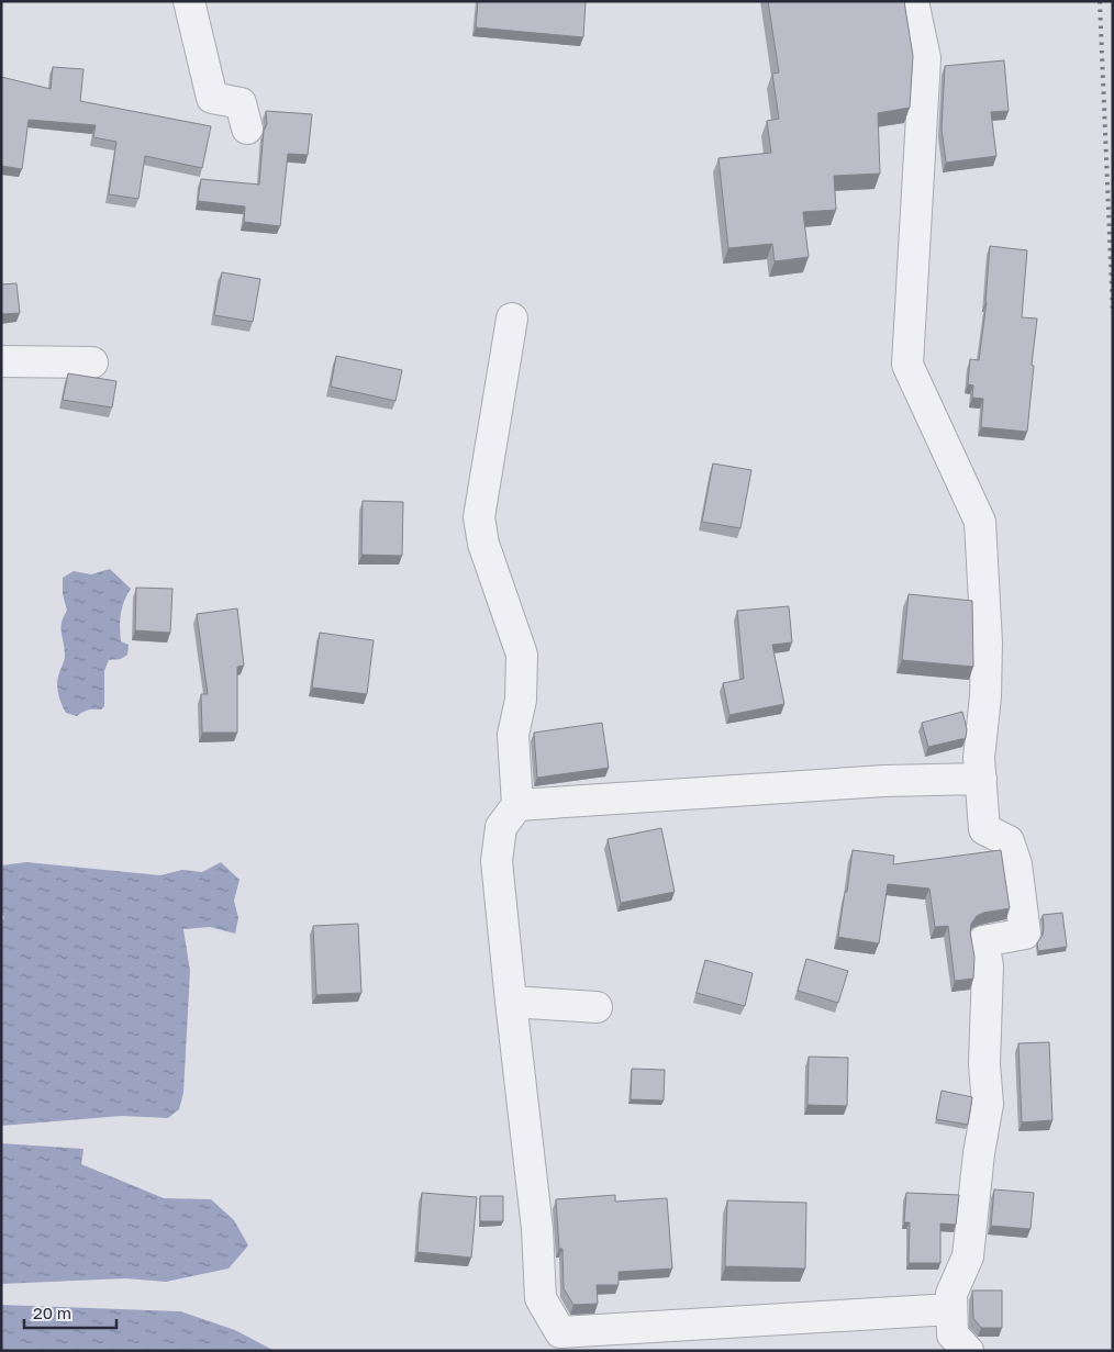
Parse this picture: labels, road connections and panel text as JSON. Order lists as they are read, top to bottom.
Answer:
{
  "scale_bar": "20 m"
}
